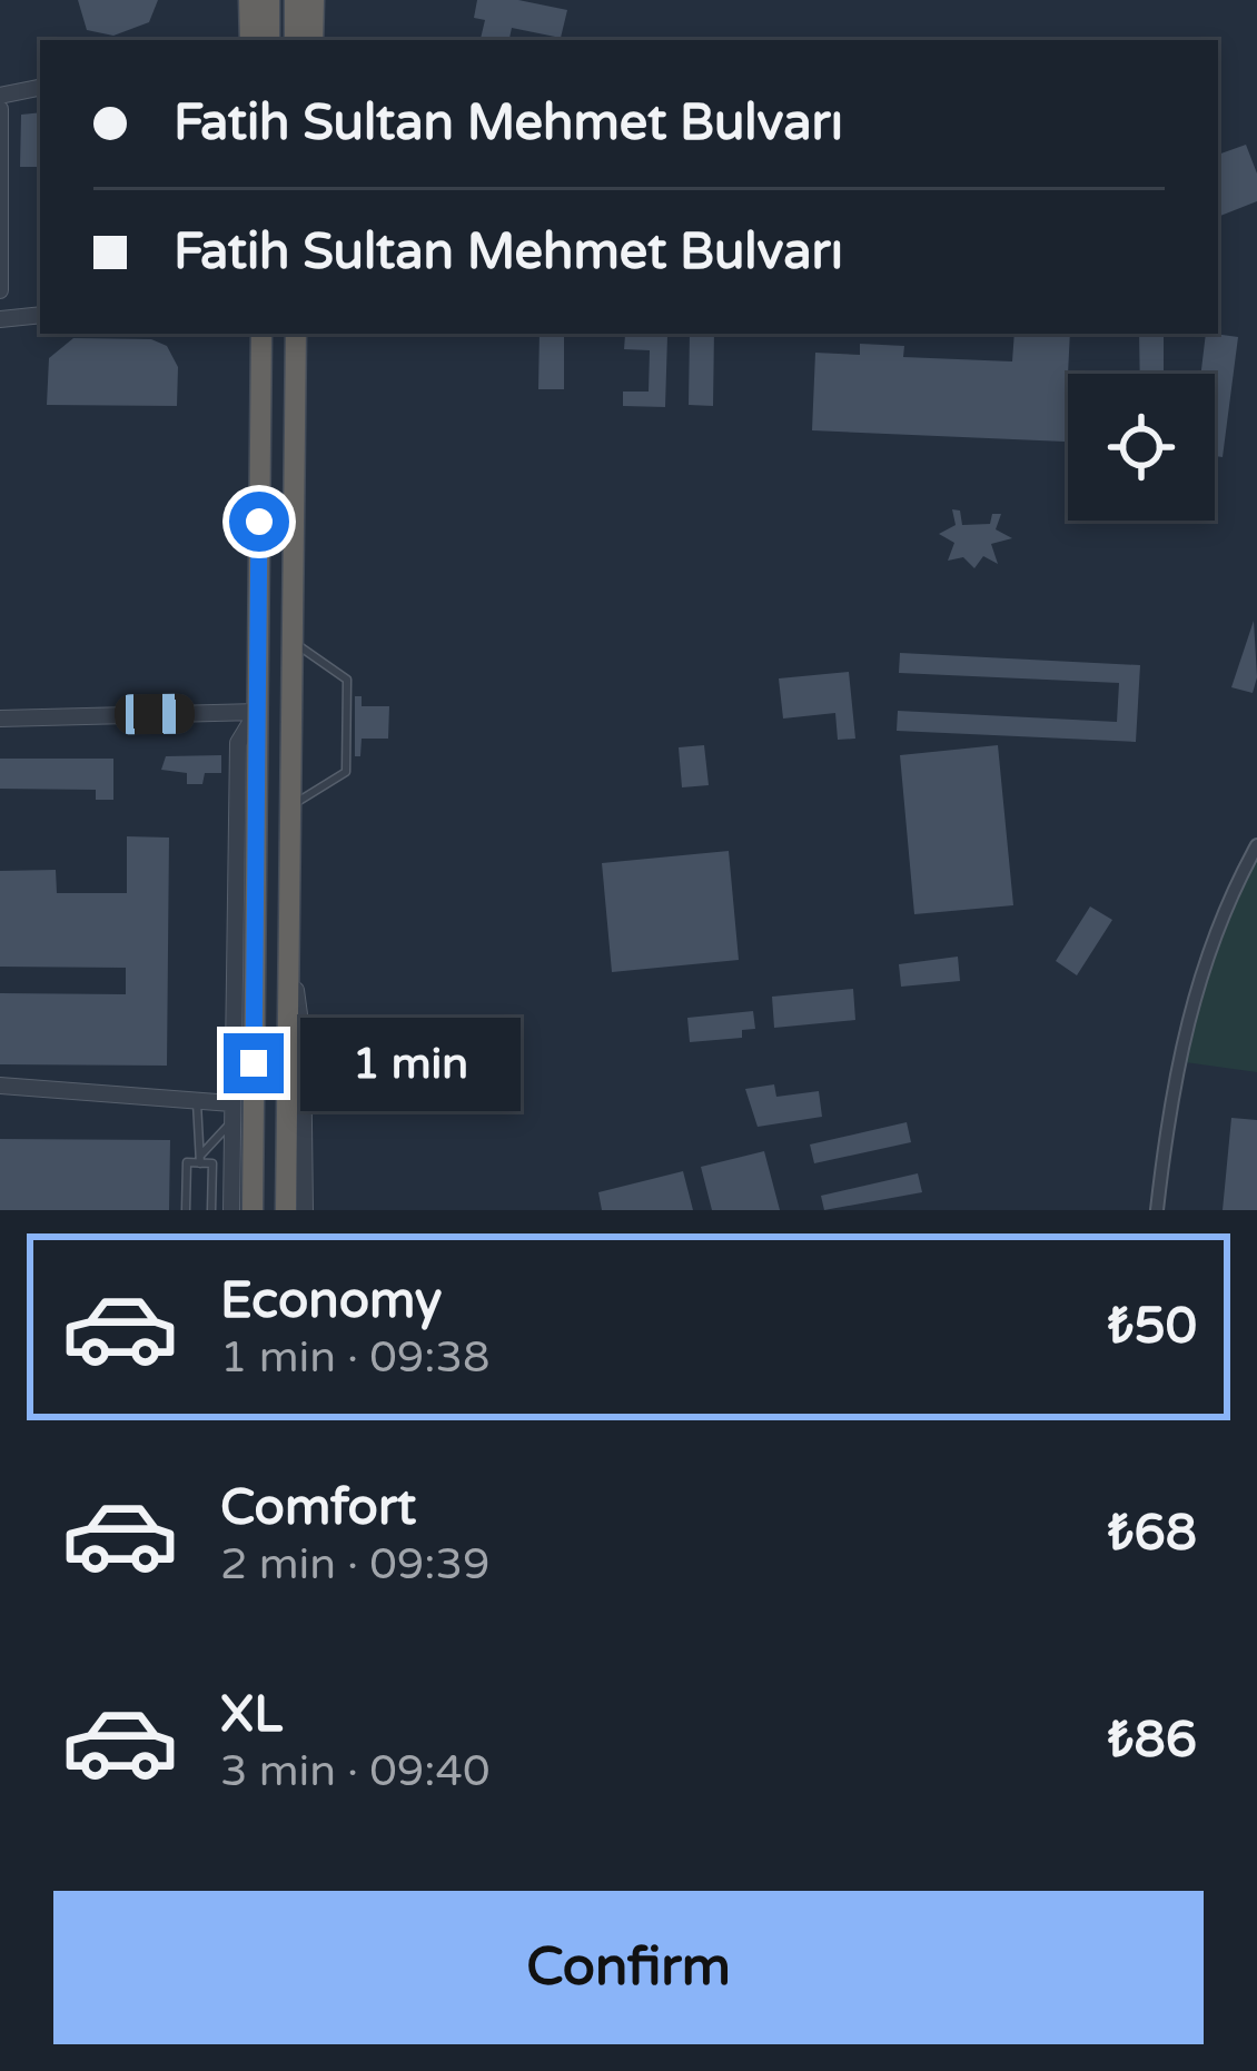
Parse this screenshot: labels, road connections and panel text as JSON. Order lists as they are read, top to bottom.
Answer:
{
  "page": {
    "banner": ["Fatih Sultan Mehmet Bulvarı", "Fatih Sultan Mehmet Bulvarı"],
    "bubble": "1 min",
    "list": [
      {
        "name": "Economy",
        "note": "1 min · 09:38",
        "value": "₺50"
      },
      {
        "name": "Comfort",
        "note": "2 min · 09:39",
        "value": "₺68"
      },
      {
        "name": "XL",
        "note": "3 min · 09:40",
        "value": "₺86"
      }
    ],
    "buttons": "Confirm"
  }
}
